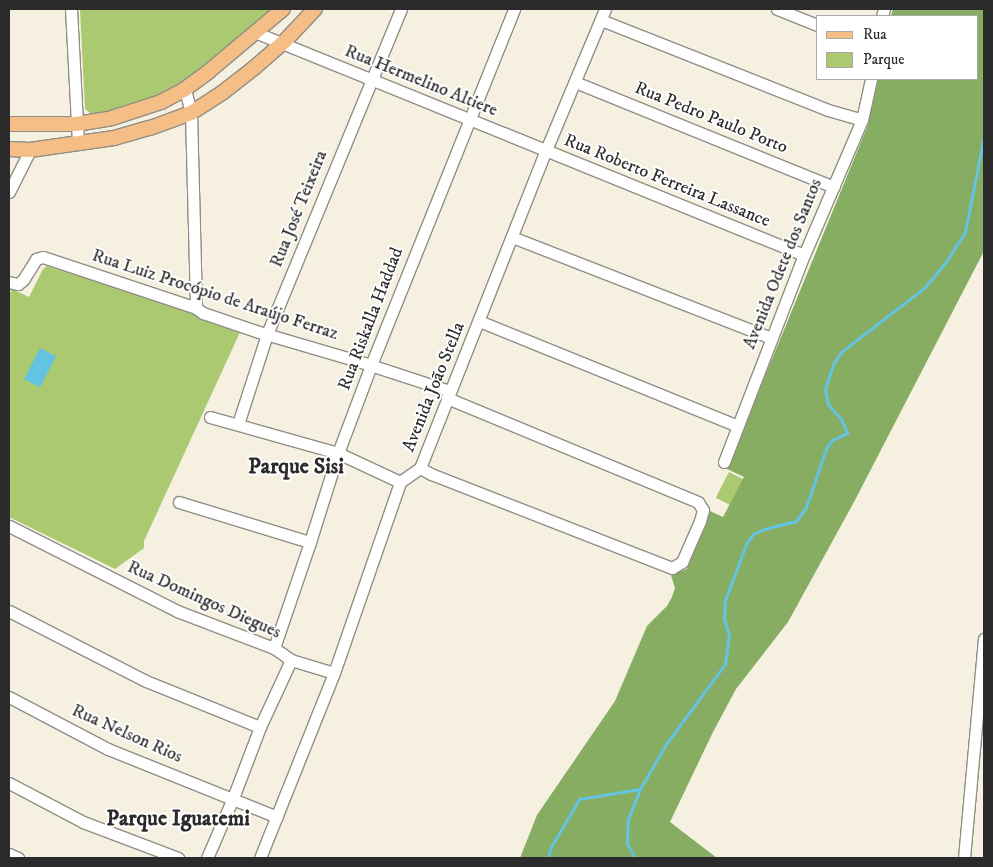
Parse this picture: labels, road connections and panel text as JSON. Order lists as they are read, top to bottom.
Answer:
{
  "streets": {
    "street": [
      "Rua Hermelino Altiere",
      "Rua Pedro Paulo Porto",
      "Rua Roberto Ferreira Lassance",
      "Rua José Teixeira",
      "Avenida Odete dos Santos",
      "Rua Luiz Procópio de Araújo Ferraz",
      "Rua Riskalla Haddad",
      "Avenida João Stella",
      "Rua Domingos Diegues",
      "Rua Nelson Rios"
    ]
  },
  "crossings": [
    ["Rua Hermelino Altiere", "Rua Roberto Ferreira Lassance"],
    ["Rua Hermelino Altiere", "Rua José Teixeira"],
    ["Rua Hermelino Altiere", "Rua Riskalla Haddad"],
    ["Rua Hermelino Altiere", "Avenida João Stella"],
    ["Rua Pedro Paulo Porto", "Avenida Odete dos Santos"],
    ["Rua Pedro Paulo Porto", "Avenida João Stella"],
    ["Rua Roberto Ferreira Lassance", "Avenida Odete dos Santos"],
    ["Rua Roberto Ferreira Lassance", "Avenida João Stella"],
    ["Rua José Teixeira", "Rua Luiz Procópio de Araújo Ferraz"],
    ["Rua Luiz Procópio de Araújo Ferraz", "Rua Riskalla Haddad"],
    ["Rua Luiz Procópio de Araújo Ferraz", "Avenida João Stella"],
    ["Rua Riskalla Haddad", "Rua Domingos Diegues"]
  ],
  "districts": ["Parque Sisi", "Parque Iguatemi"],
  "legend": ["Rua", "Parque"]
}
